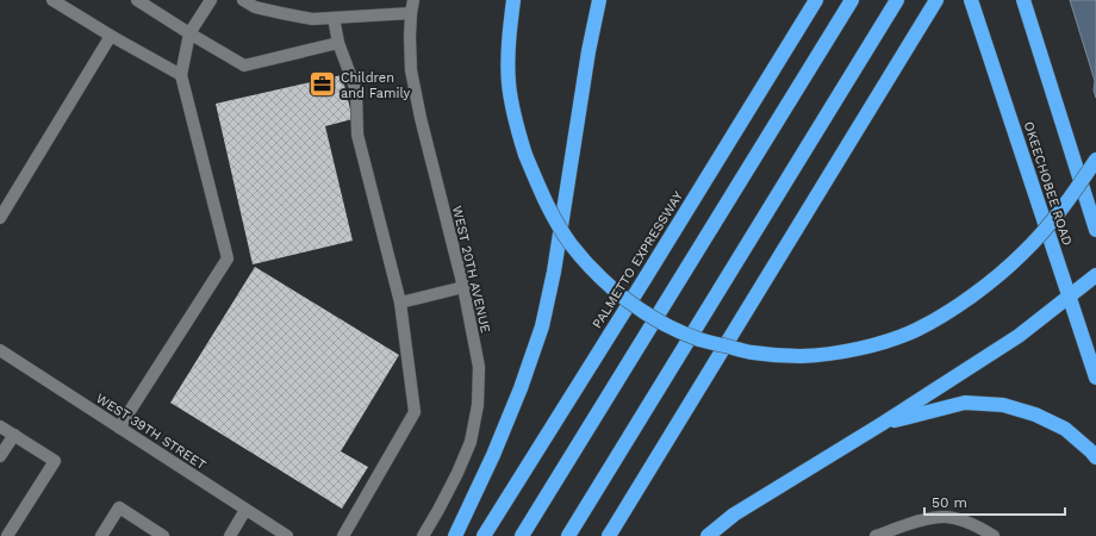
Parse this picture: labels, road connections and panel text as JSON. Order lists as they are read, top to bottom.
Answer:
{
  "streets": {
    "highway": ["OKEECHOBEE ROAD", "PALMETTO EXPRESSWAY"],
    "street": ["WEST 20TH AVENUE", "WEST 39TH STREET"]
  },
  "places": {
    "office": ["Children and Family"]
  },
  "scale_bar": "50 m"
}
